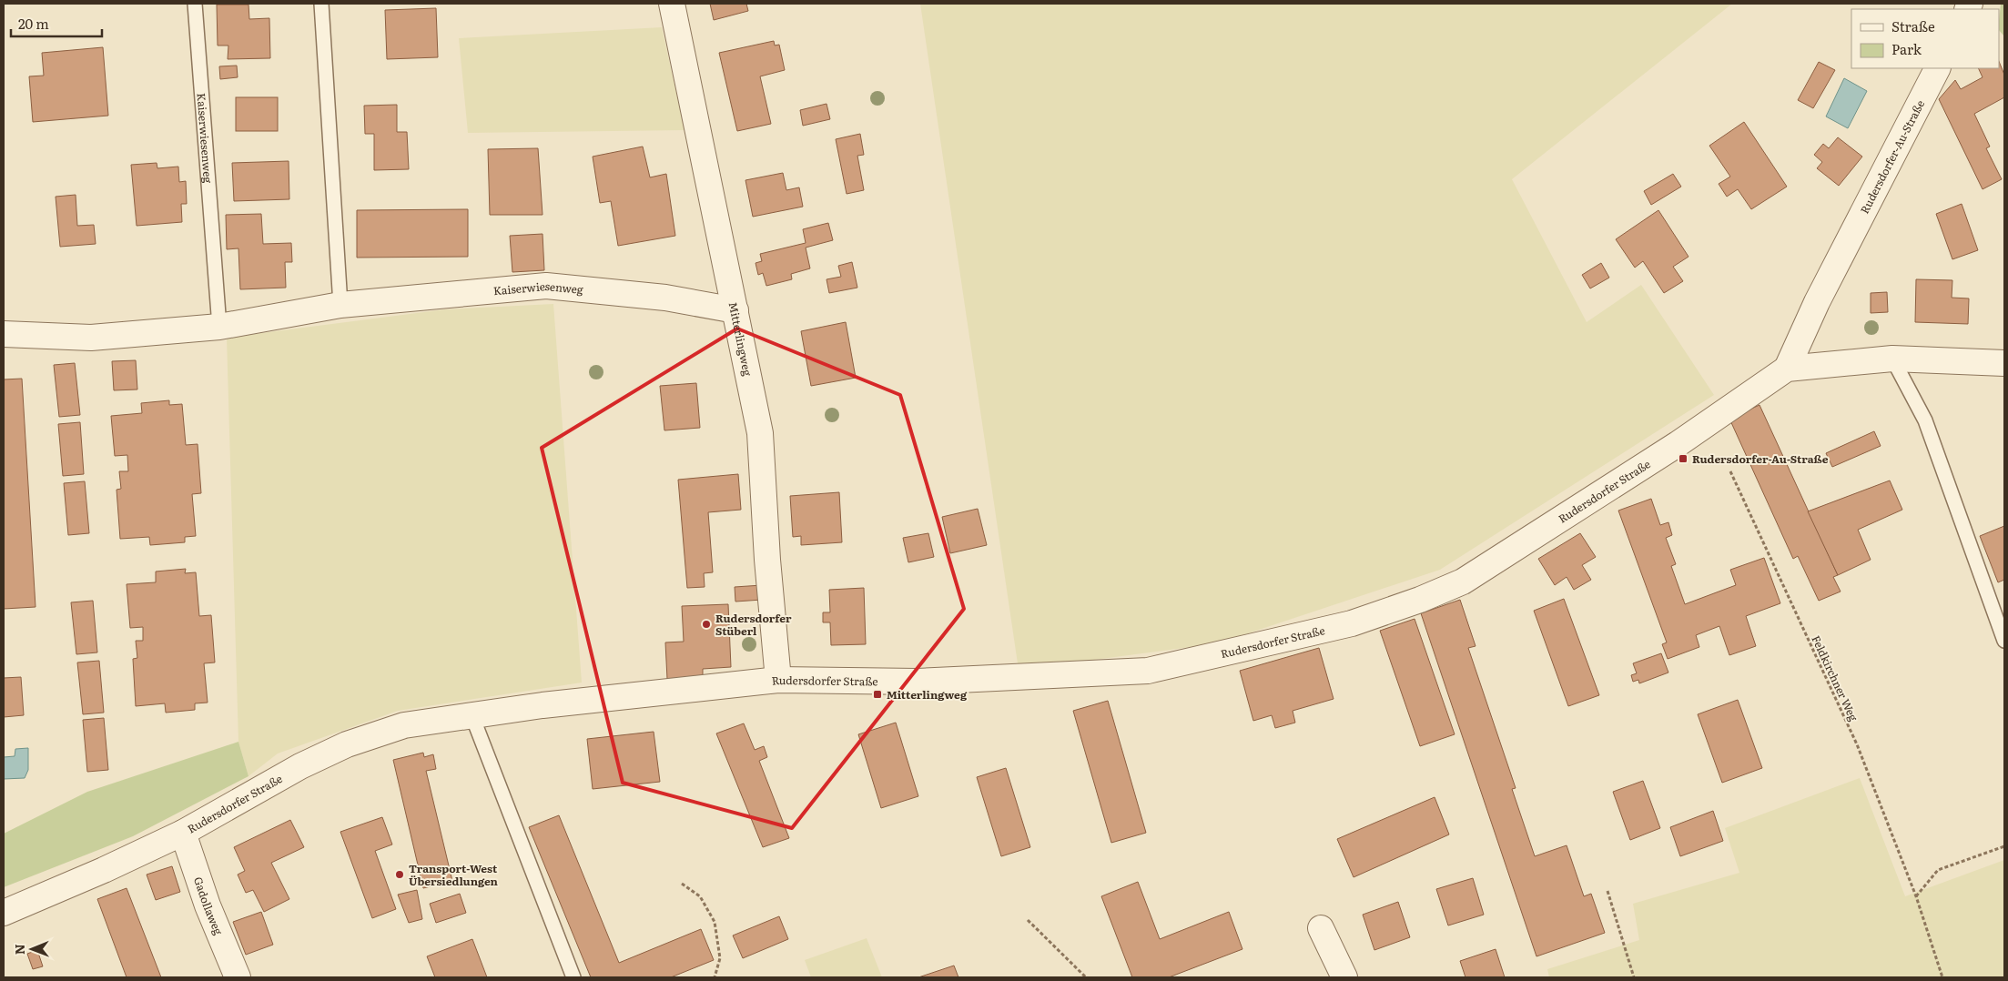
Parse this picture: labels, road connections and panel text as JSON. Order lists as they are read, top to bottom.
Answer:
{
  "streets": {
    "street": [
      "Kaiserwiesenweg",
      "Rudersdorfer-Au-Straße",
      "Mitterlingweg",
      "Rudersdorfer Straße",
      "Gadollaweg"
    ],
    "path": ["Feldkirchner Weg"]
  },
  "crossings": [
    ["Kaiserwiesenweg", "Mitterlingweg"],
    ["Rudersdorfer-Au-Straße", "Rudersdorfer Straße"],
    ["Mitterlingweg", "Rudersdorfer Straße"],
    ["Rudersdorfer Straße", "Gadollaweg"]
  ],
  "places": {
    "transit": ["Rudersdorfer-Au-Straße", "Mitterlingweg"],
    "other": ["Rudersdorfer Stüberl", "Transport-West Übersiedlungen"]
  },
  "legend": ["Straße", "Park"],
  "scale_bar": "20 m",
  "north": "left"
}
